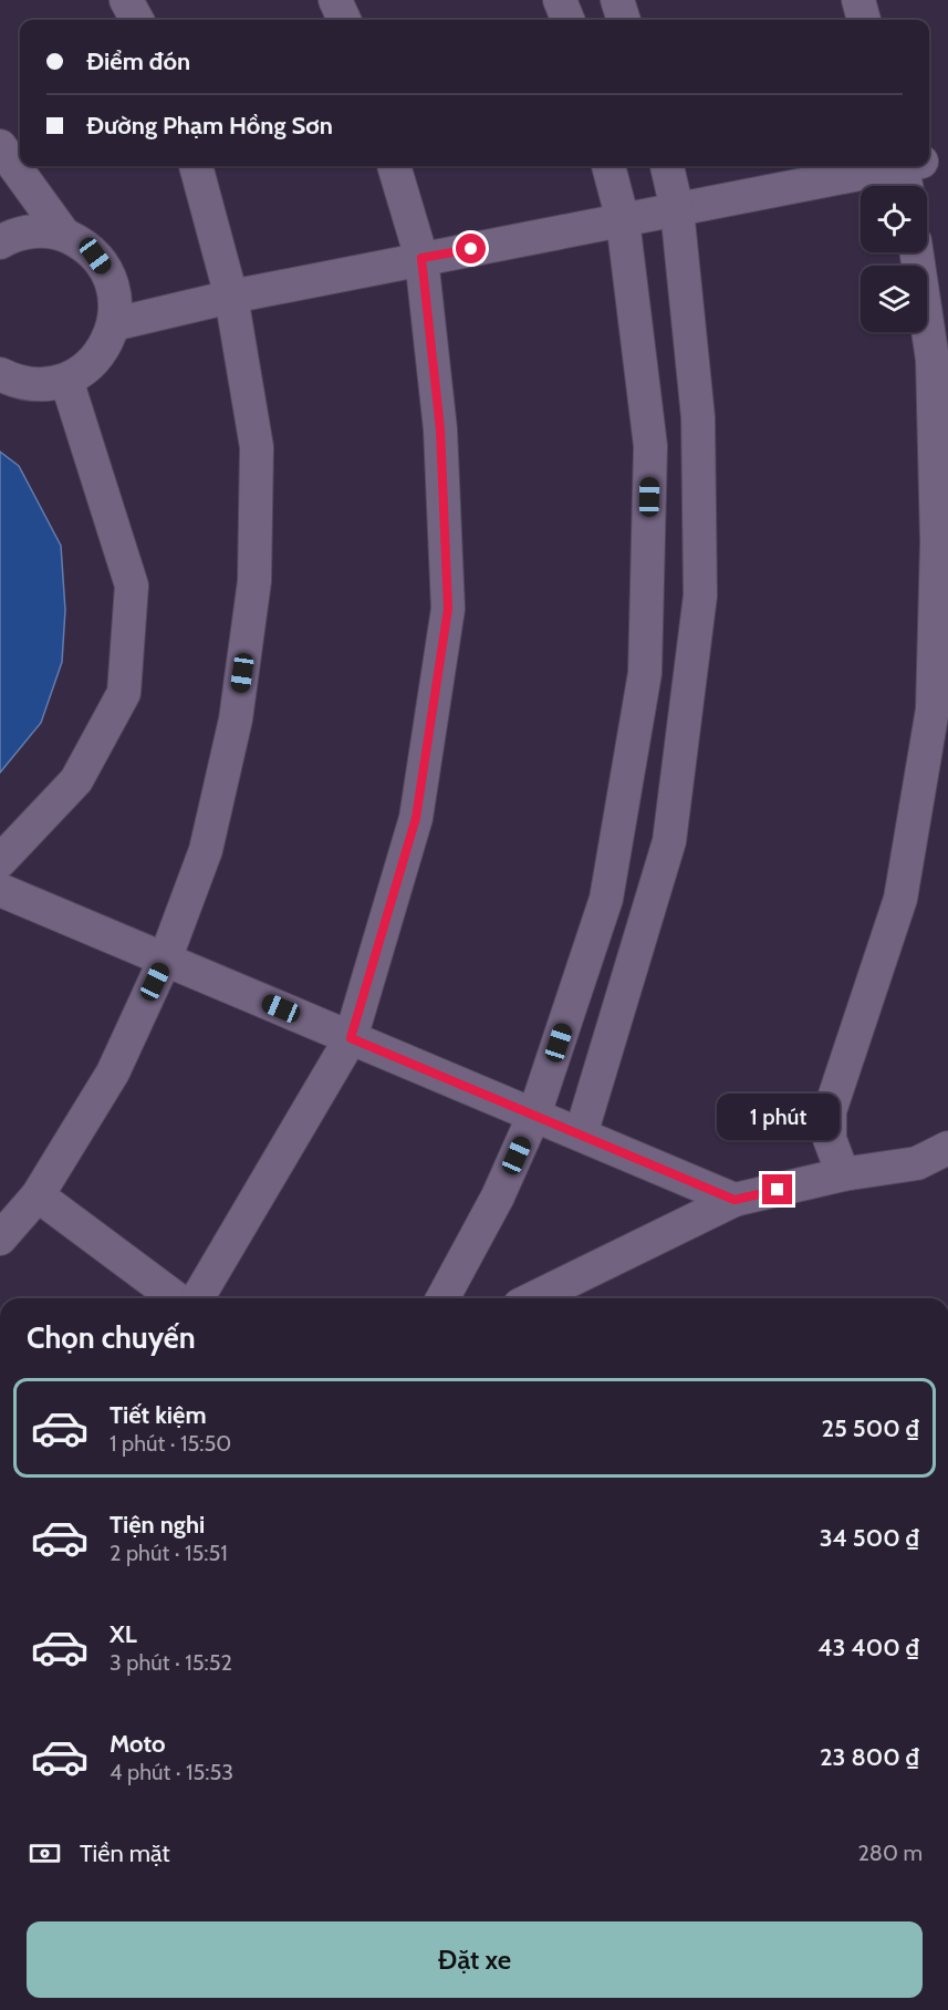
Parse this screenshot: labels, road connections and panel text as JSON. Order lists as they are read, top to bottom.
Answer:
{
  "page": {
    "banner": ["Điểm đón", "Đường Phạm Hồng Sơn"],
    "bubble": "1 phút",
    "heading": "Chọn chuyến",
    "list": [
      {
        "name": "Tiết kiệm",
        "note": "1 phút · 15:50",
        "value": "25 500 ₫"
      },
      {
        "name": "Tiện nghi",
        "note": "2 phút · 15:51",
        "value": "34 500 ₫"
      },
      {
        "name": "XL",
        "note": "3 phút · 15:52",
        "value": "43 400 ₫"
      },
      {
        "name": "Moto",
        "note": "4 phút · 15:53",
        "value": "23 800 ₫"
      }
    ],
    "pay": ["Tiền mặt", "280 m"],
    "buttons": "Đặt xe"
  }
}
